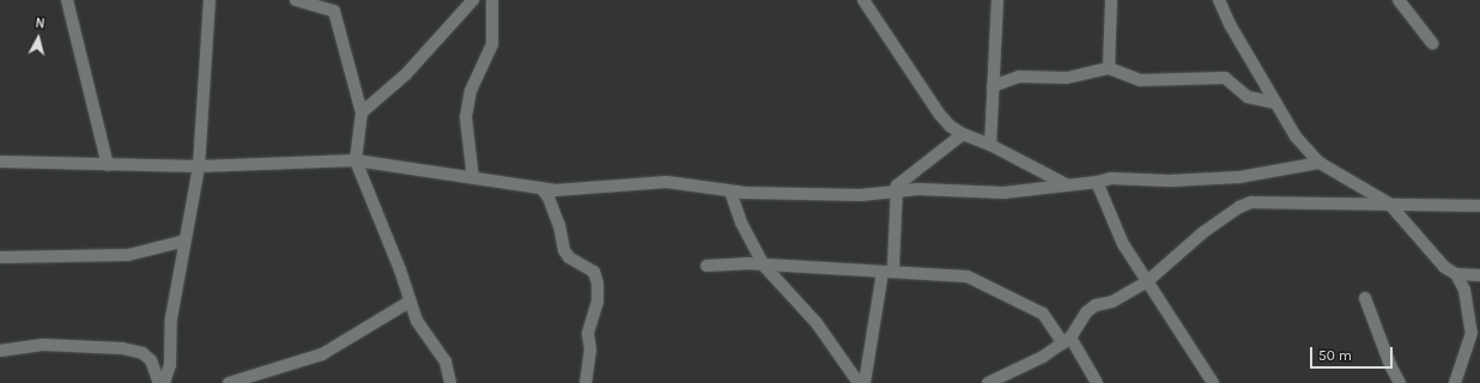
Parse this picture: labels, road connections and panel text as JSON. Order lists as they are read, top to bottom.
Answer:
{
  "scale_bar": "50 m",
  "north": "top"
}
